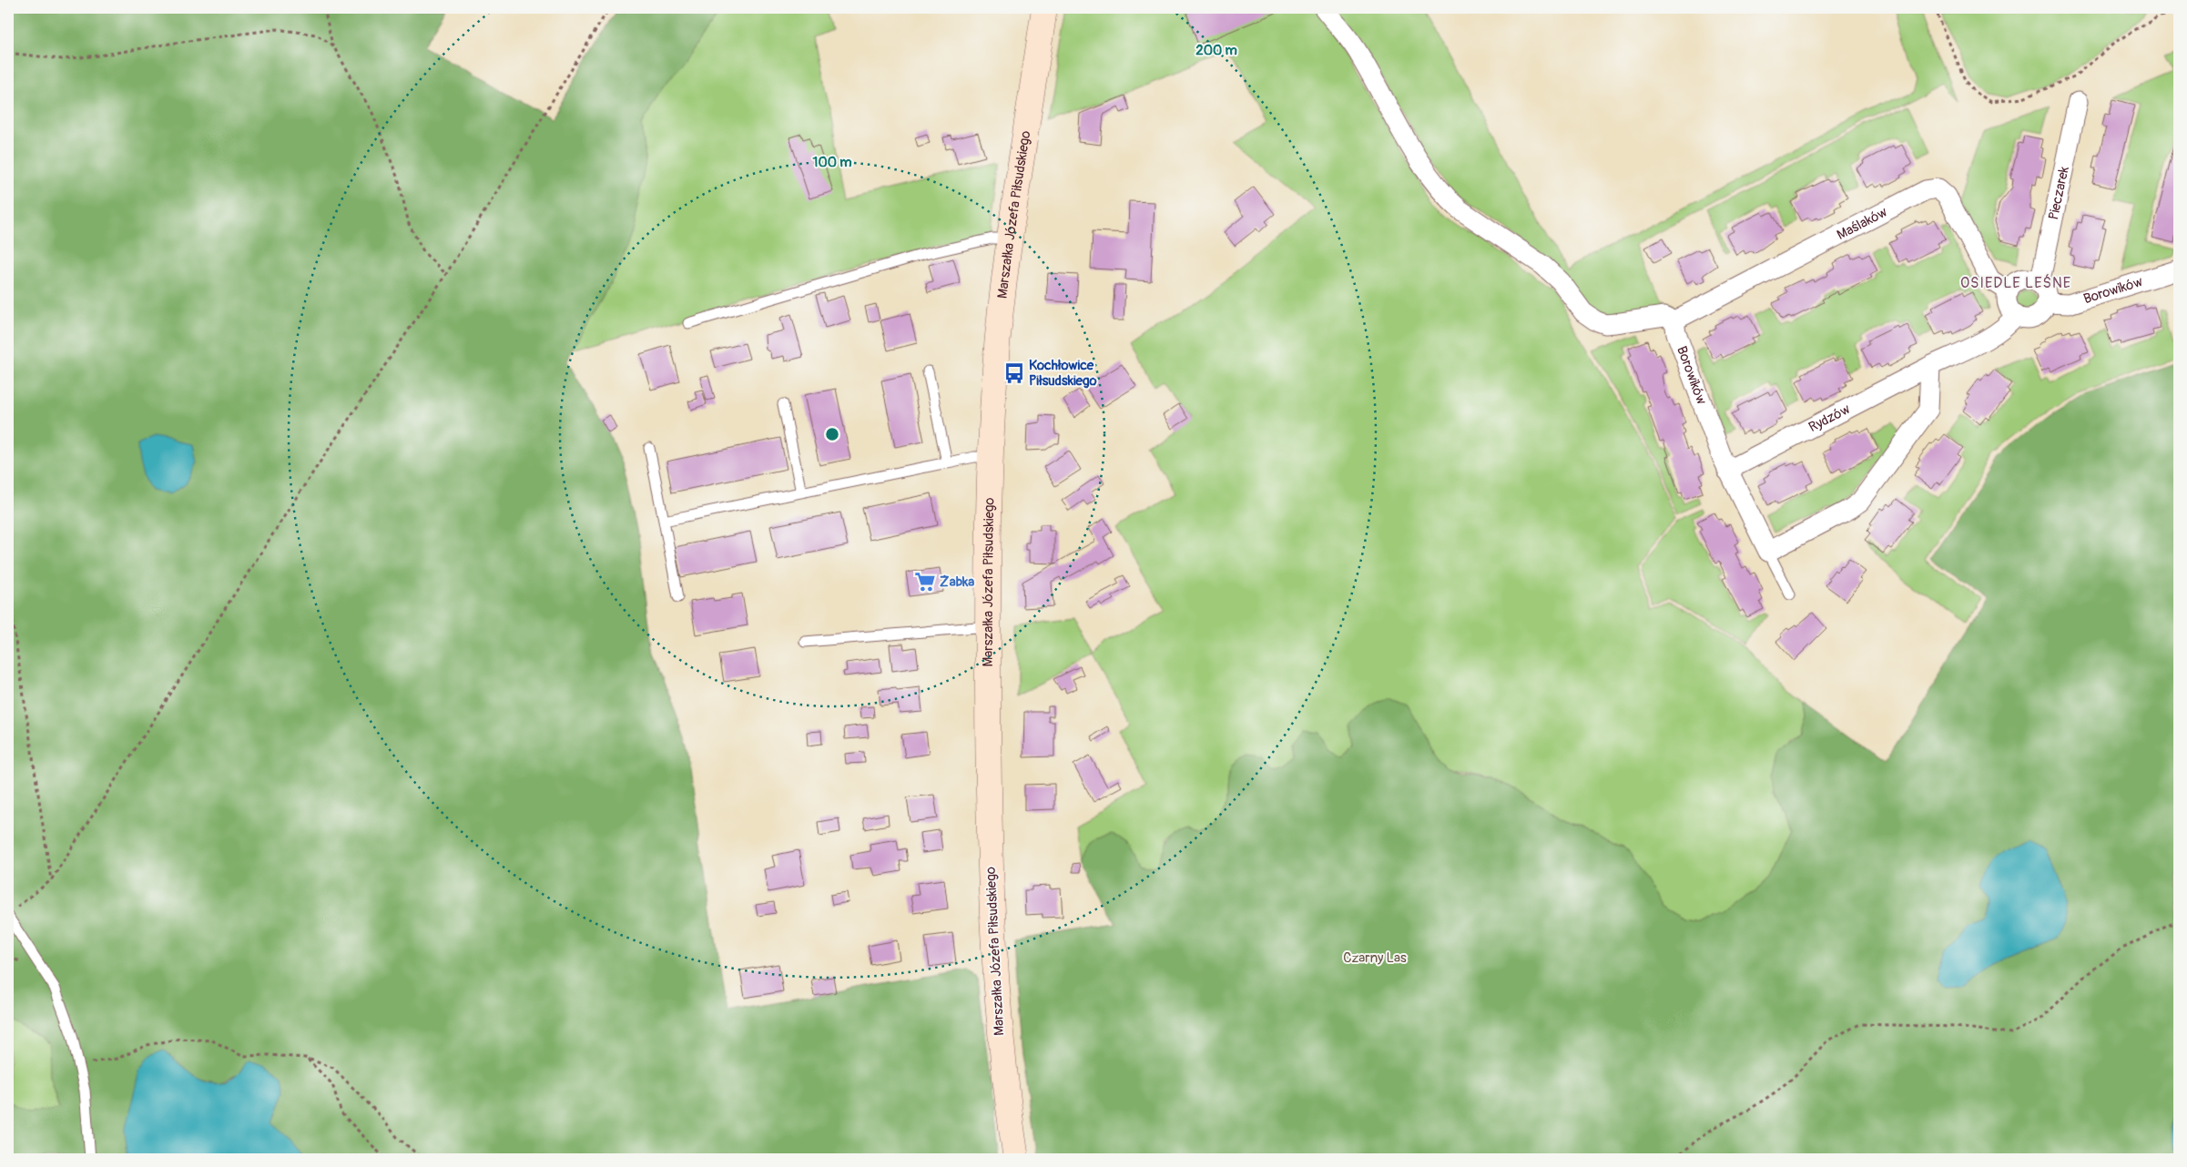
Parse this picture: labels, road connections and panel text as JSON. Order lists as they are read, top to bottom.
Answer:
{
  "streets": {
    "street": [
      "Pieczarek",
      "Marszałka Józefa Piłsudskiego",
      "Maślaków",
      "Borowików",
      "Rydzów"
    ]
  },
  "crossings": [
    ["Pieczarek", "Maślaków"],
    ["Pieczarek", "Borowików"],
    ["Maślaków", "Borowików"],
    ["Borowików", "Rydzów"]
  ],
  "districts": ["OSIEDLE LEŚNE"],
  "parks": ["Czarny Las"],
  "places": {
    "bus stop": ["Kochłowice Piłsudskiego"],
    "supermarket": ["Żabka"]
  },
  "rings": ["200 m", "100 m"]
}
